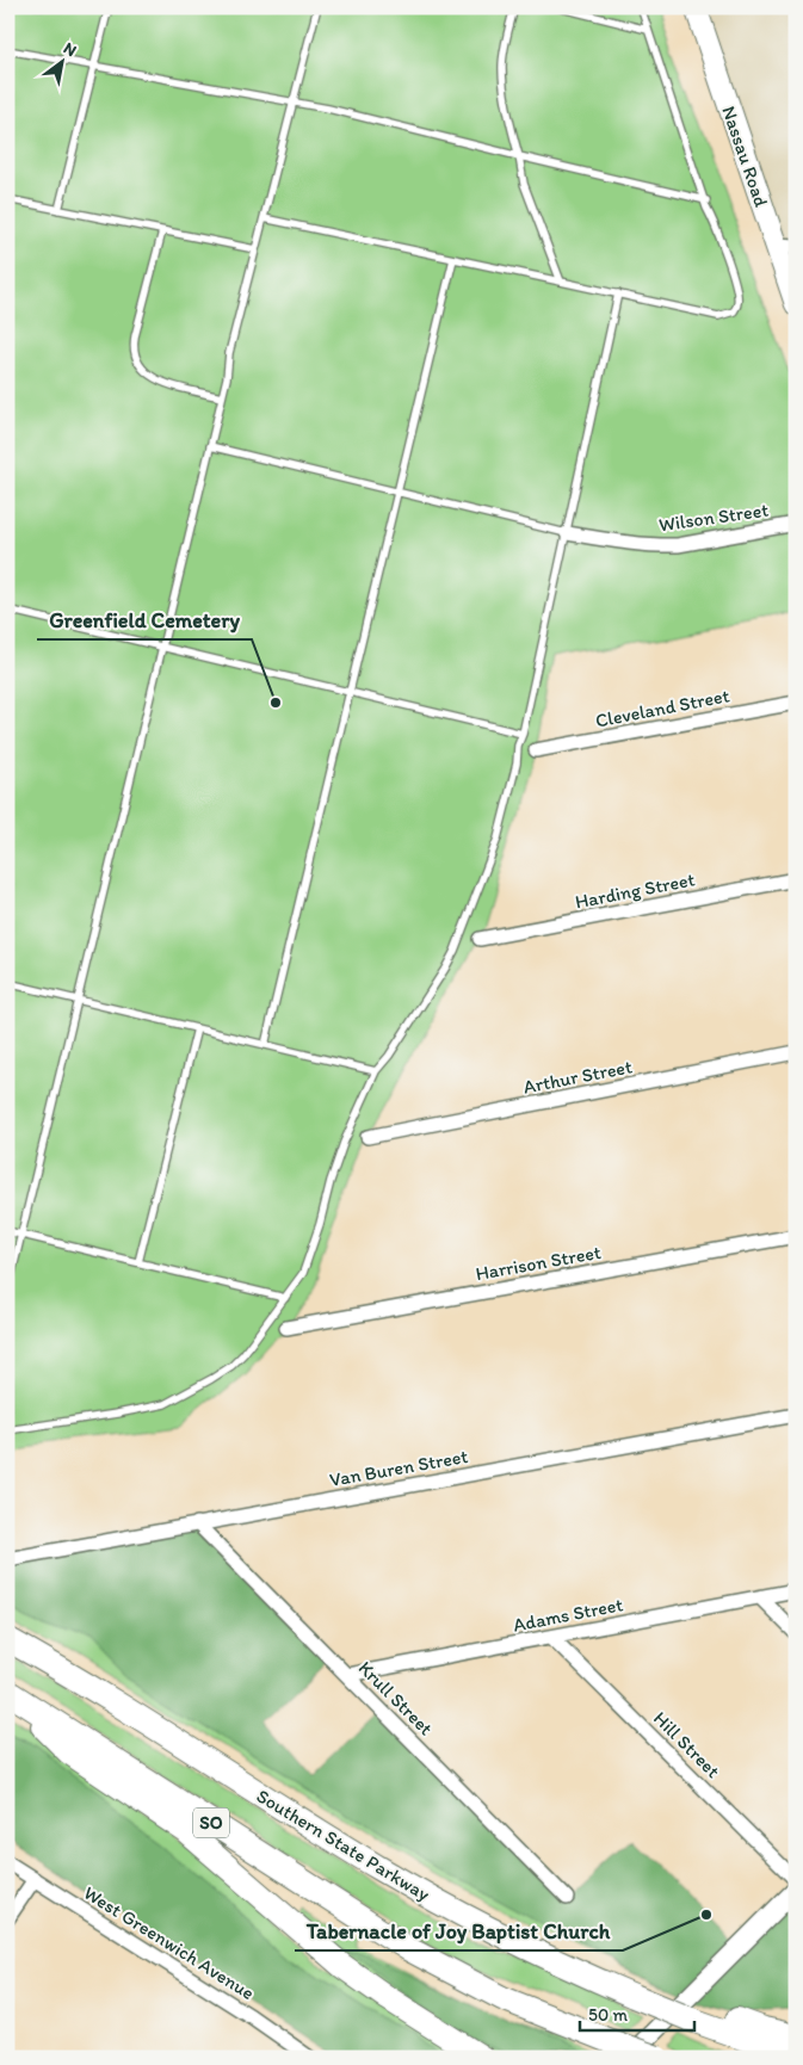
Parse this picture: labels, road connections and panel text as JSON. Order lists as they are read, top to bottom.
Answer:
{
  "streets": {
    "highway": ["SO", "Southern State Parkway"],
    "main road": ["Nassau Road"],
    "street": [
      "Wilson Street",
      "Cleveland Street",
      "Harding Street",
      "Arthur Street",
      "Harrison Street",
      "Van Buren Street",
      "Adams Street",
      "Krull Street",
      "Hill Street",
      "West Greenwich Avenue"
    ]
  },
  "crossings": [
    ["Van Buren Street", "Krull Street"],
    ["Adams Street", "Krull Street"],
    ["Adams Street", "Hill Street"]
  ],
  "places": ["Greenfield Cemetery", "Tabernacle of Joy Baptist Church"],
  "scale_bar": "50 m",
  "north": "top right"
}
